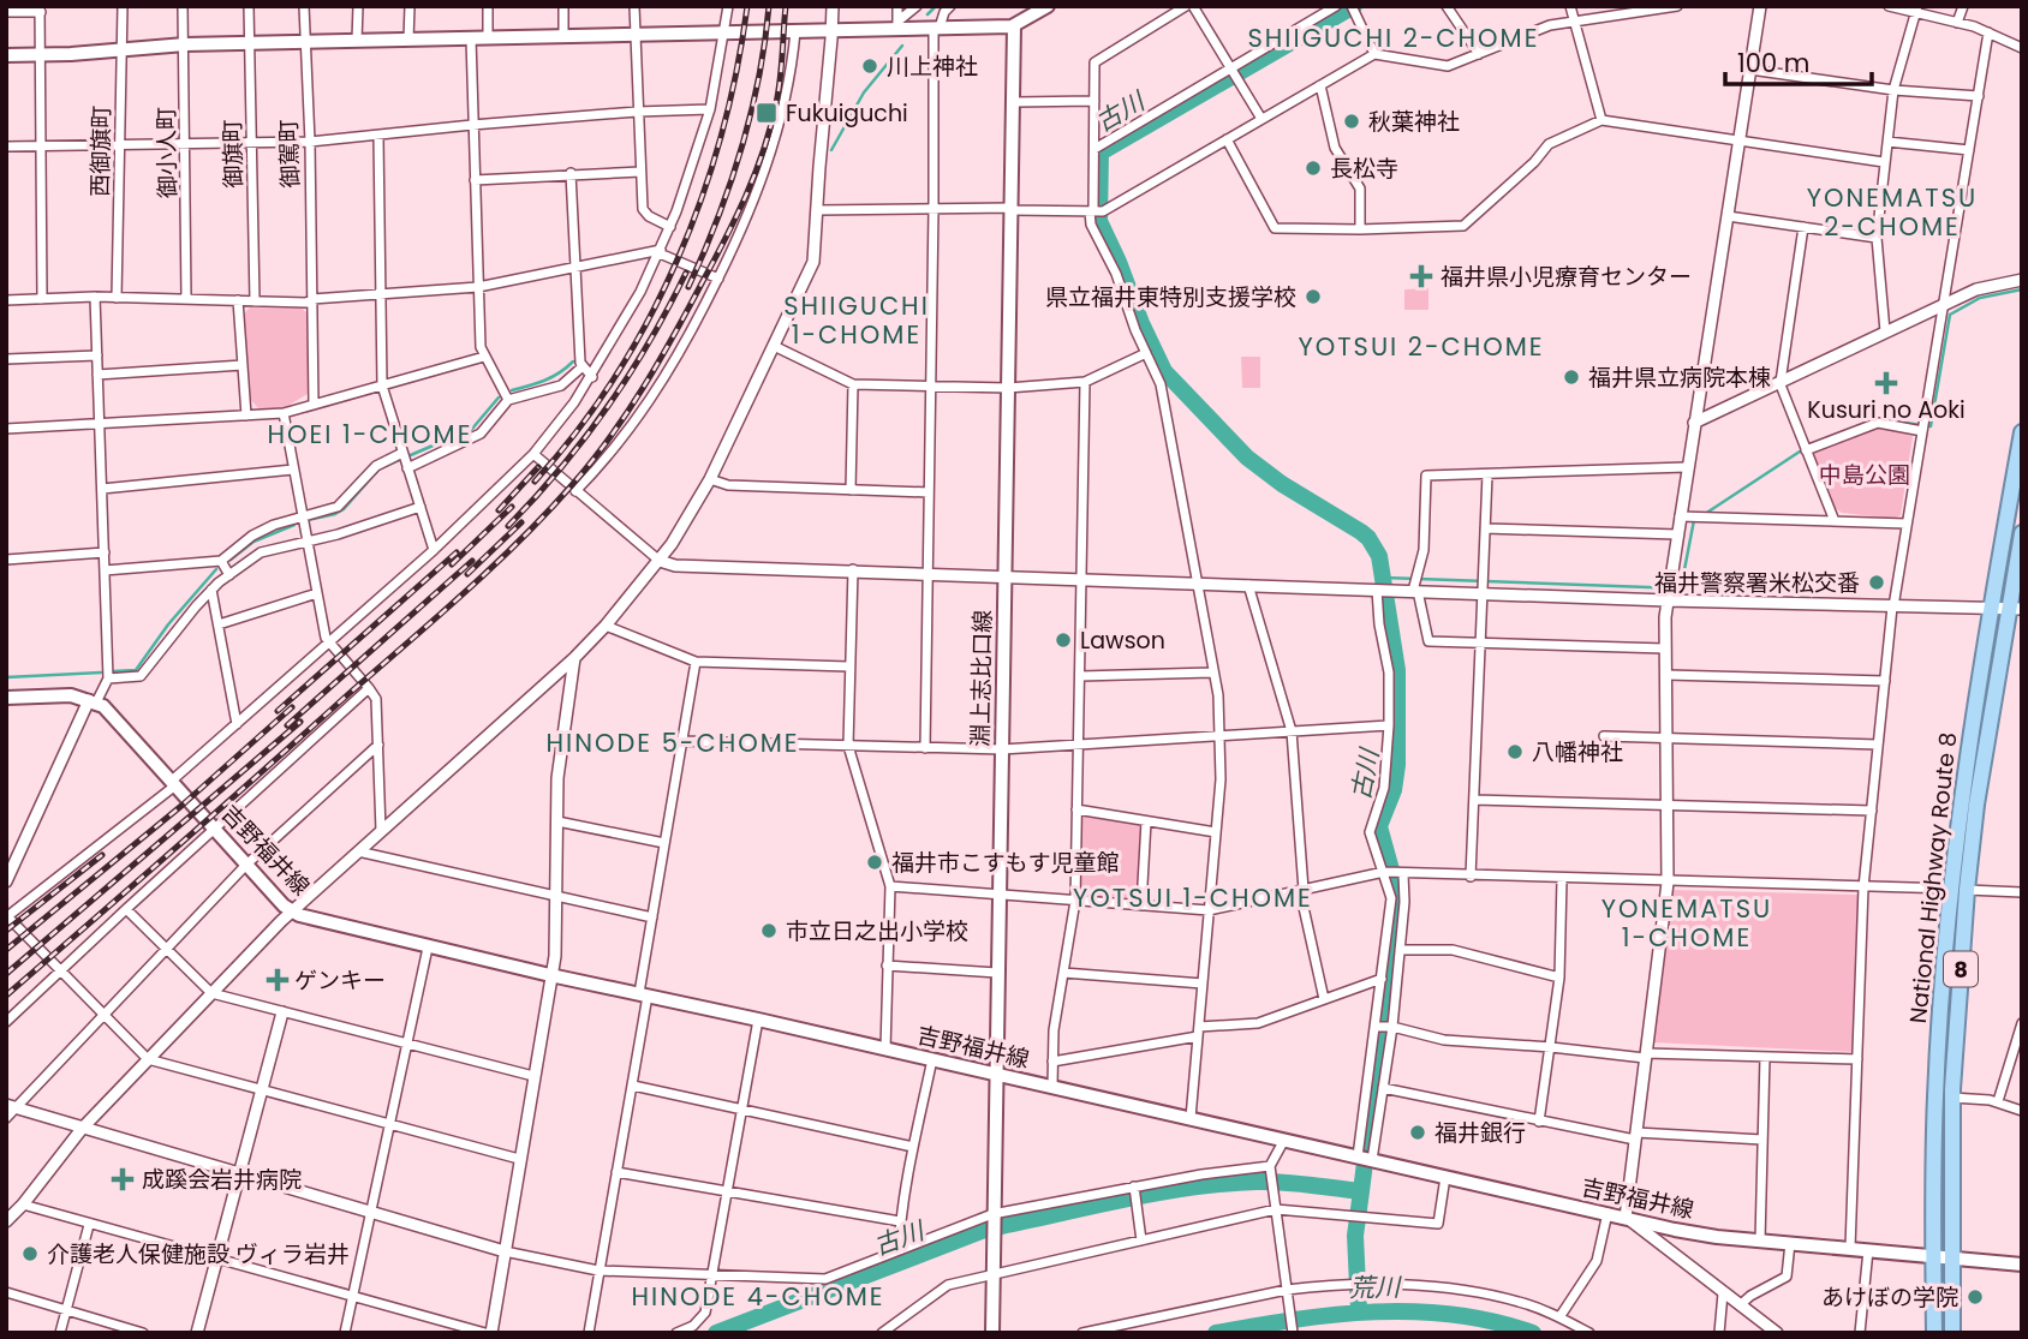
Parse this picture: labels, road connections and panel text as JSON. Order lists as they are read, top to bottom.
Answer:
{
  "streets": {
    "highway": ["National Highway Route 8", "8"],
    "main road": ["淵上志比口線", "吉野福井線"],
    "street": [
      "西御旗町",
      "御小人町",
      "御旗町",
      "御駕町"
    ]
  },
  "crossings": [
    ["淵上志比口線", "吉野福井線"],
    ["吉野福井線", "National Highway Route 8"]
  ],
  "districts": [
    "SHIIGUCHI 2-CHOME",
    "YONEMATSU 2-CHOME",
    "SHIIGUCHI 1-CHOME",
    "YOTSUI 2-CHOME",
    "HOEI 1-CHOME",
    "HINODE 5-CHOME",
    "YOTSUI 1-CHOME",
    "YONEMATSU 1-CHOME",
    "HINODE 4-CHOME"
  ],
  "water": ["古川", "荒川"],
  "parks": ["中島公園"],
  "places": {
    "other": [
      "川上神社",
      "秋葉神社",
      "長松寺",
      "県立福井東特別支援学校",
      "福井県立病院本棟",
      "福井警察署米松交番",
      "Lawson",
      "八幡神社",
      "福井市こすもす児童館",
      "市立日之出小学校",
      "福井銀行",
      "介護老人保健施設 ヴィラ岩井",
      "あけぼの学院"
    ],
    "transit": ["Fukuiguchi"],
    "health": [
      "福井県小児療育センター",
      "Kusuri no Aoki",
      "ゲンキー",
      "成蹊会岩井病院"
    ]
  },
  "scale_bar": "100 m"
}
